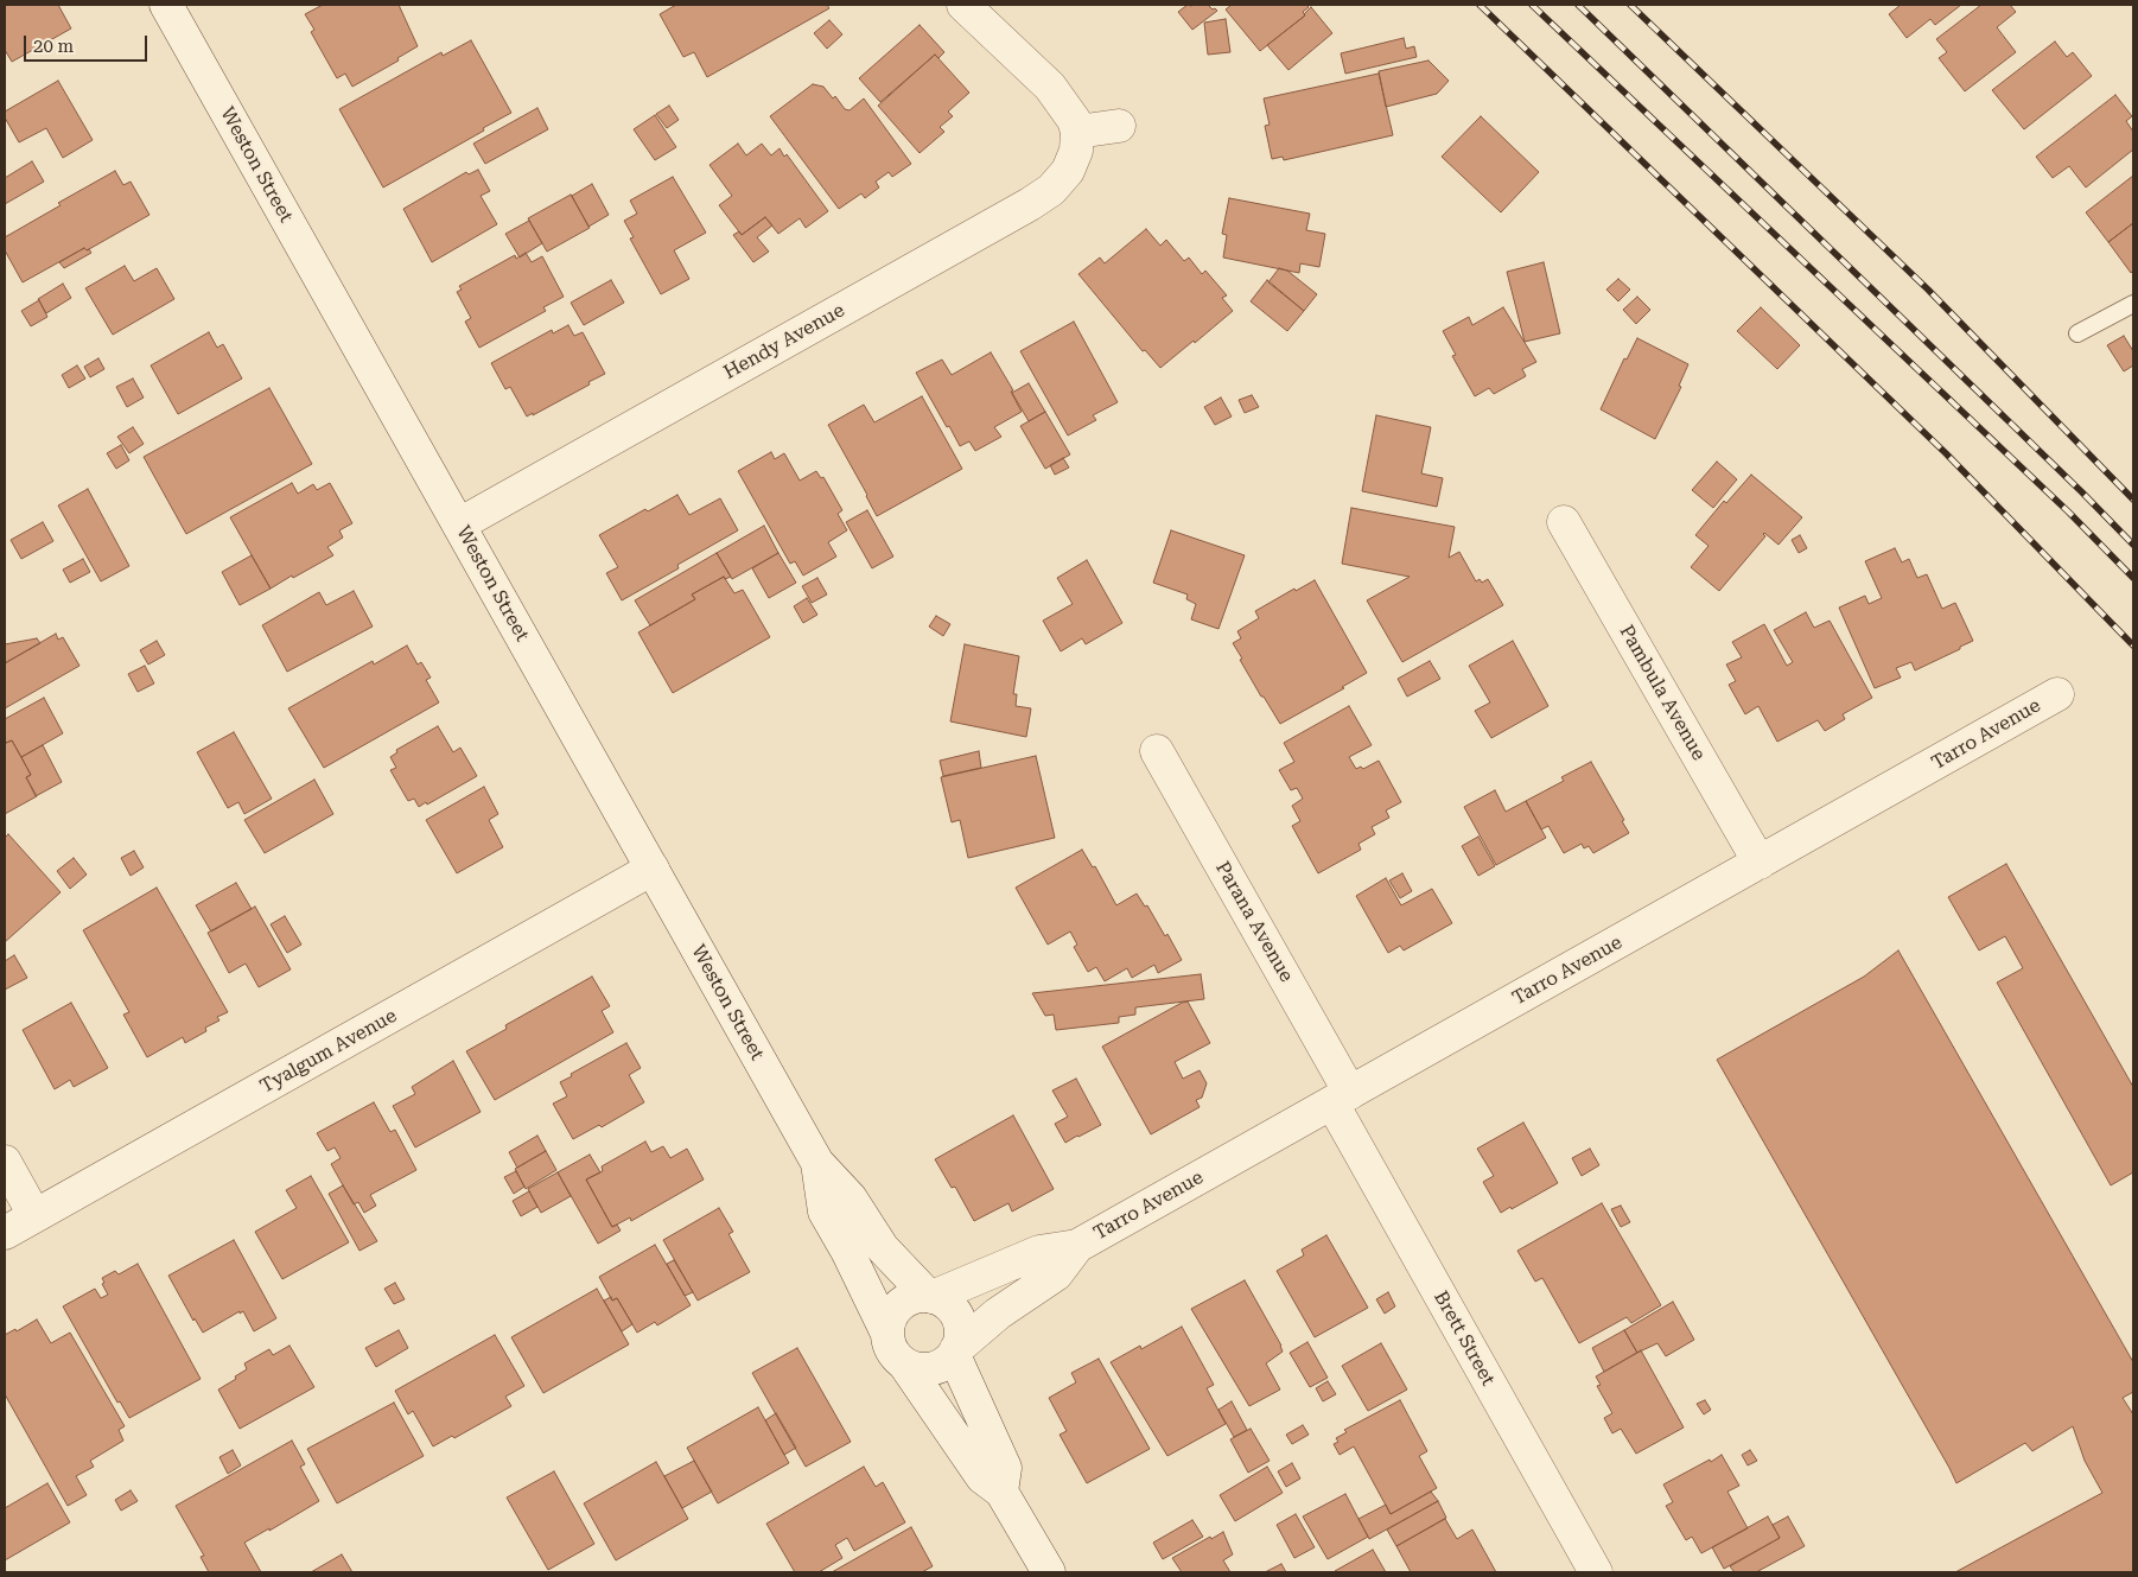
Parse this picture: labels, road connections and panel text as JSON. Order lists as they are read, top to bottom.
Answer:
{
  "streets": {
    "street": [
      "Weston Street",
      "Hendy Avenue",
      "Pambula Avenue",
      "Tarro Avenue",
      "Parana Avenue",
      "Tyalgum Avenue",
      "Brett Street"
    ]
  },
  "crossings": [
    ["Weston Street", "Hendy Avenue"],
    ["Weston Street", "Tarro Avenue"],
    ["Weston Street", "Tyalgum Avenue"],
    ["Pambula Avenue", "Tarro Avenue"],
    ["Tarro Avenue", "Parana Avenue"],
    ["Tarro Avenue", "Brett Street"],
    ["Parana Avenue", "Brett Street"]
  ],
  "scale_bar": "20 m"
}
